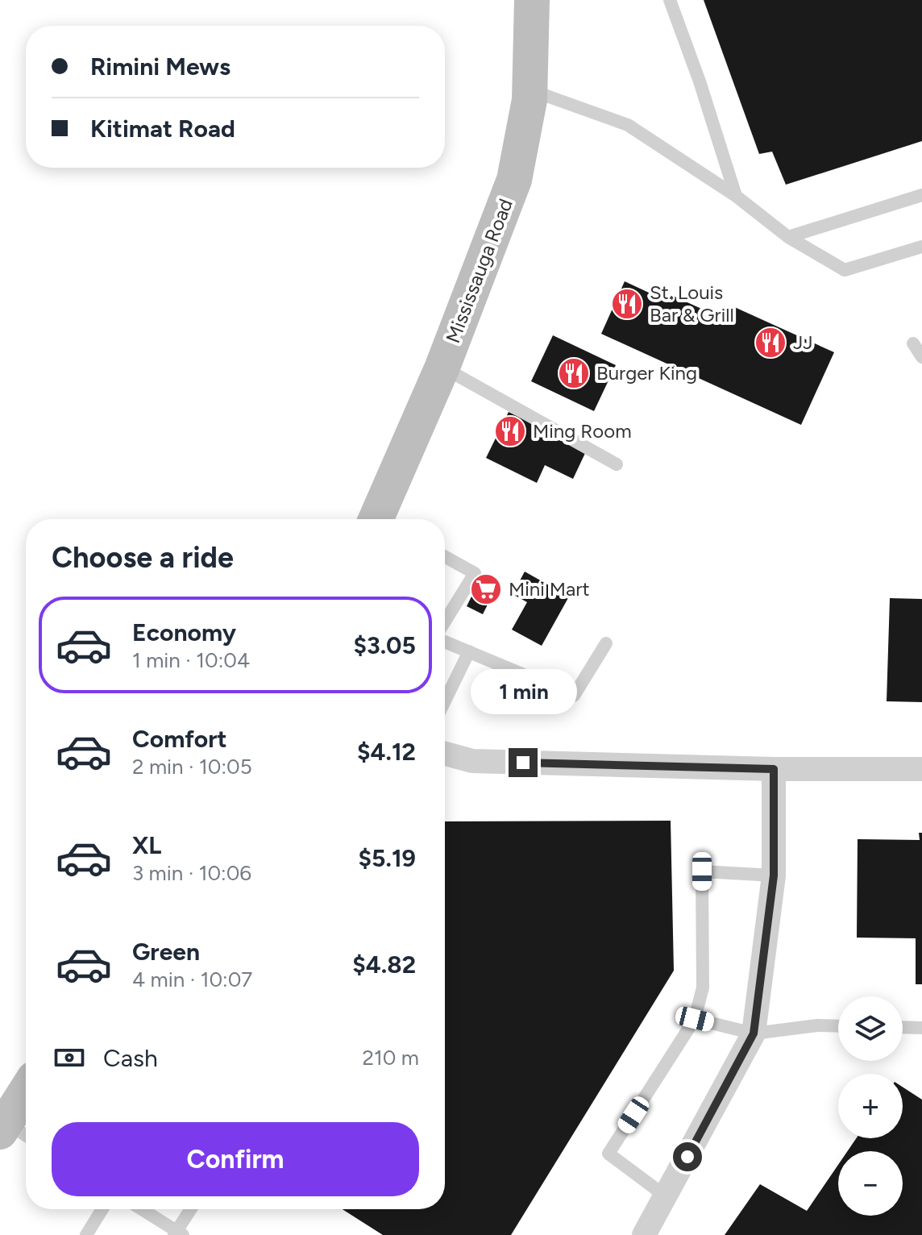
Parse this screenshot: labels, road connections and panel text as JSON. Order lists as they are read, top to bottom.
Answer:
{
  "streets": {
    "main road": ["Mississauga Road"]
  },
  "places": {
    "restaurant": [
      "St. Louis Bar & Grill",
      "JJ",
      "Burger King",
      "Ming Room"
    ],
    "supermarket": ["Mini Mart"]
  },
  "page": {
    "banner": ["Rimini Mews", "Kitimat Road"],
    "heading": "Choose a ride",
    "list": [
      {
        "name": "Economy",
        "note": "1 min · 10:04",
        "value": "$3.05"
      },
      {
        "name": "Comfort",
        "note": "2 min · 10:05",
        "value": "$4.12"
      },
      {
        "name": "XL",
        "note": "3 min · 10:06",
        "value": "$5.19"
      },
      {
        "name": "Green",
        "note": "4 min · 10:07",
        "value": "$4.82"
      }
    ],
    "bubble": "1 min",
    "map_buttons": ["+", "−"],
    "pay": ["Cash", "210 m"],
    "buttons": "Confirm"
  }
}
